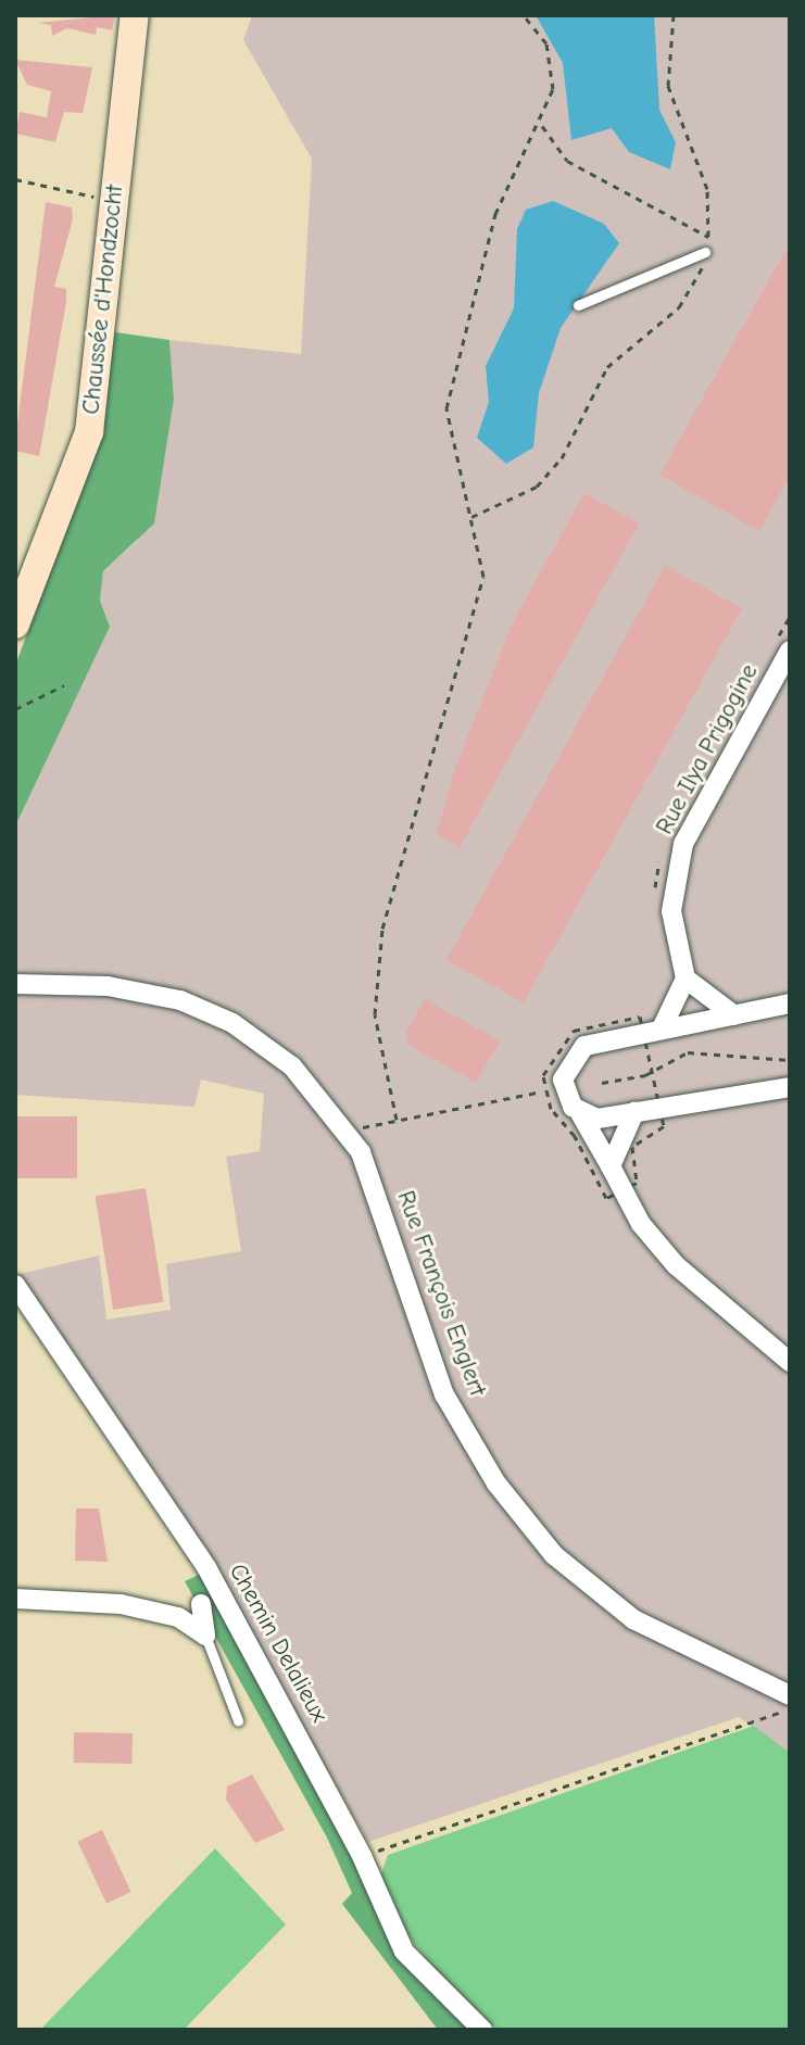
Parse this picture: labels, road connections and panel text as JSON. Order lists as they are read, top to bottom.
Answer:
{
  "streets": {
    "main road": ["Chaussée d'Hondzocht"],
    "street": ["Rue Ilya Prigogine", "Rue François Englert", "Chemin Delalieux"]
  }
}
